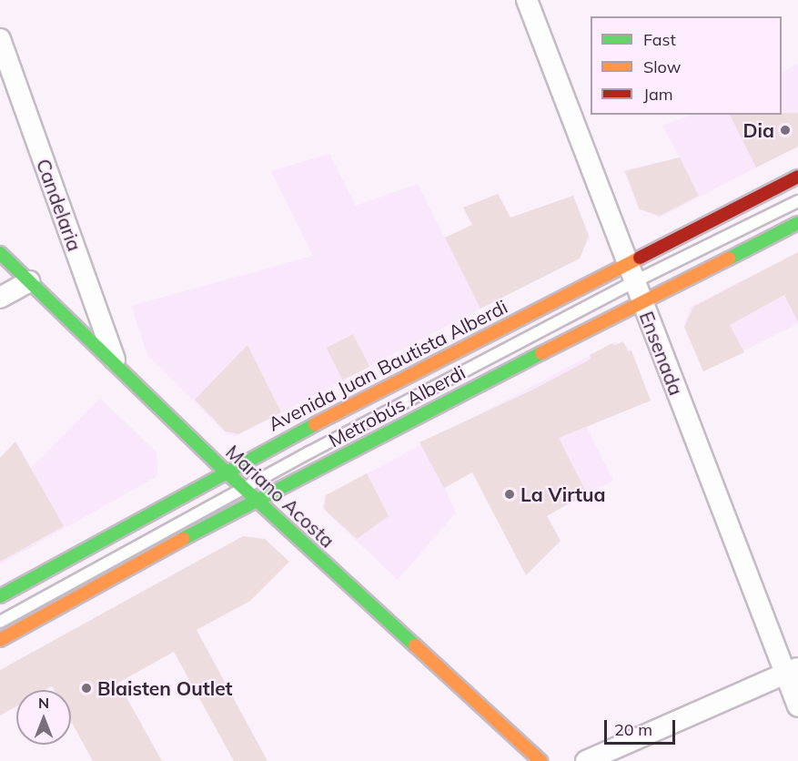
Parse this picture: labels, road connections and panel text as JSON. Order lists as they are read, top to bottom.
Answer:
{
  "streets": {
    "main road": ["Avenida Juan Bautista Alberdi", "Mariano Acosta"],
    "street": ["Candelaria", "Ensenada"],
    "lane": ["Metrobús Alberdi"]
  },
  "crossings": [
    ["Candelaria", "Mariano Acosta"],
    ["Ensenada", "Avenida Juan Bautista Alberdi"],
    ["Ensenada", "Metrobús Alberdi"],
    ["Avenida Juan Bautista Alberdi", "Metrobús Alberdi"],
    ["Avenida Juan Bautista Alberdi", "Mariano Acosta"],
    ["Metrobús Alberdi", "Mariano Acosta"]
  ],
  "places": ["Dia", "La Virtua", "Blaisten Outlet"],
  "legend": ["Fast", "Slow", "Jam"],
  "scale_bar": "20 m",
  "north": "top"
}
